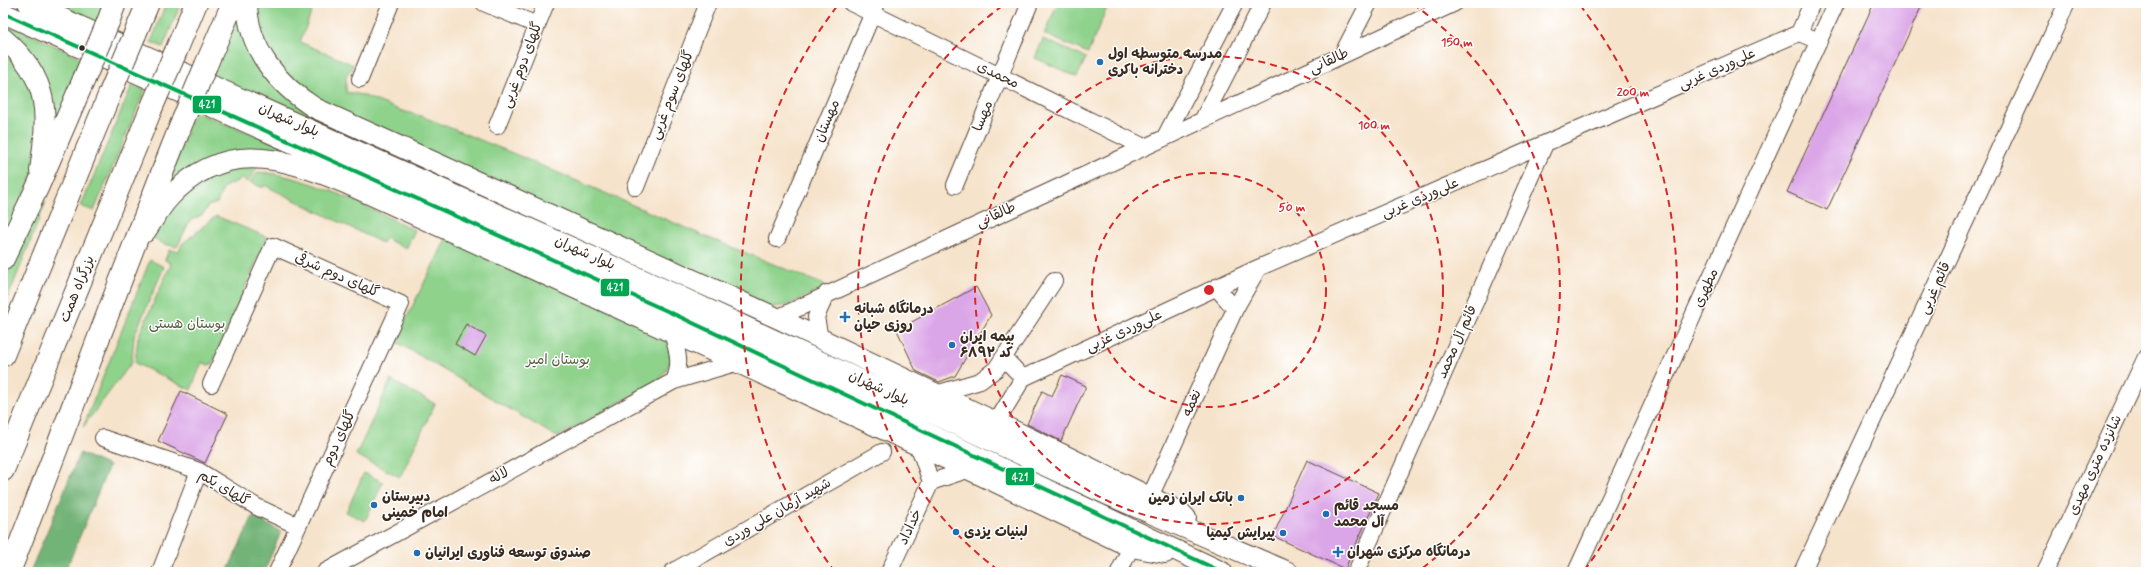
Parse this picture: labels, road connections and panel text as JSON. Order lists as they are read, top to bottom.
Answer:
{
  "streets": {
    "highway": ["بزرگراه همت"],
    "main road": ["بلوار شهران"],
    "street": [
      "طالقانی",
      "گلهای دوم غربی",
      "علی‌وردی غربی",
      "محمدی",
      "گلهای سوم غربی",
      "مهسا",
      "مهستان",
      "گلهای دوم شرقی",
      "مطهری",
      "قائم غربی",
      "قائم آل محمد",
      "نغمه",
      "گلهای دوم",
      "شانزده متری مهدی",
      "لاله",
      "گلهای یکم",
      "شهید آرمان علی وردی",
      "خداداد"
    ]
  },
  "crossings": [
    ["طالقانی", "محمدی"],
    ["طالقانی", "بلوار شهران"],
    ["علی‌وردی غربی", "قائم آل محمد"],
    ["علی‌وردی غربی", "نغمه"],
    ["محمدی", "مهسا"],
    ["محمدی", "مهستان"],
    ["بلوار شهران", "نغمه"],
    ["بلوار شهران", "لاله"],
    ["گلهای دوم شرقی", "گلهای دوم"],
    ["گلهای دوم", "گلهای یکم"]
  ],
  "parks": ["بوستان هستی", "بوستان امیر"],
  "places": {
    "other": [
      "مدرسه متوسطه اول دخترانه باکری",
      "بیمه ایران کد ۶۸۹۲",
      "بانک ایران زمین",
      "دبیرستان امام خمینی",
      "مسجد قائم آل محمد",
      "لبنیات یزدی",
      "پیرایش کیمیا",
      "صندوق توسعه فناوری ایرانیان"
    ],
    "health": ["درمانگاه شبانه روزی حیان", "درمانگاه مرکزی شهران"]
  },
  "lines": ["transit line 421"],
  "rings": [
    "150 m",
    "200 m",
    "100 m",
    "50 m"
  ]
}
